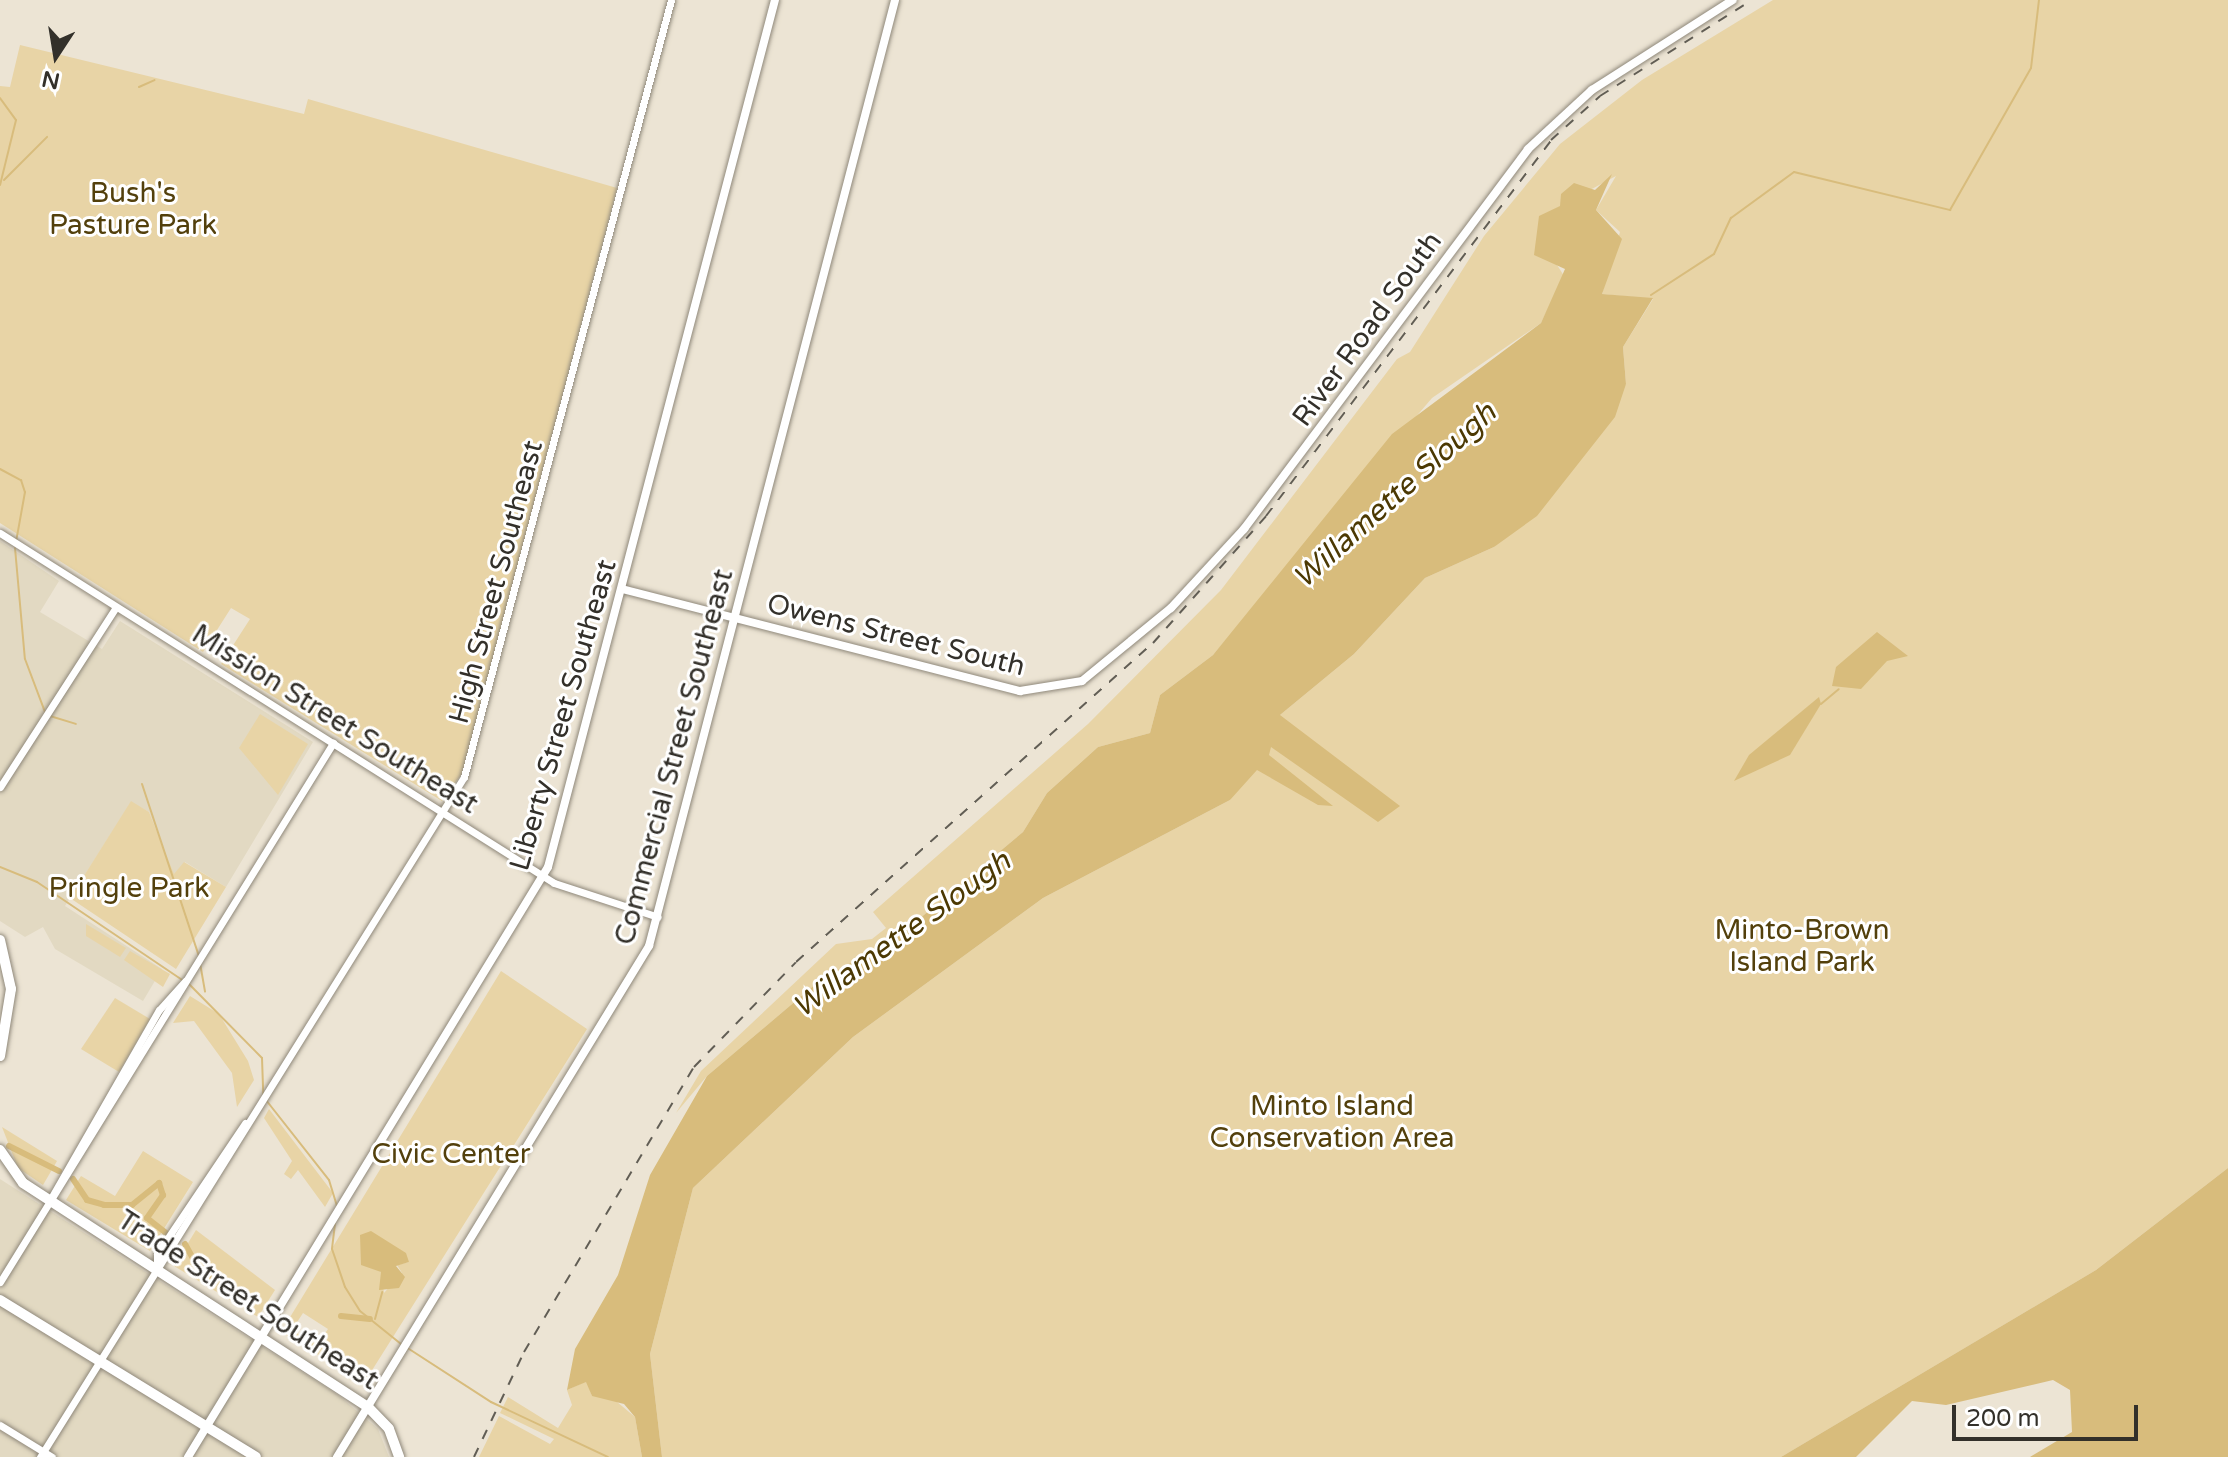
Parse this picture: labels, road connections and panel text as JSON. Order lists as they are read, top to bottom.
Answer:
{
  "streets": {
    "highway": ["Trade Street Southeast"],
    "main road": [
      "River Road South",
      "Owens Street South",
      "Liberty Street Southeast",
      "Commercial Street Southeast"
    ],
    "street": ["High Street Southeast", "Mission Street Southeast"]
  },
  "crossings": [
    ["River Road South", "Owens Street South"],
    ["High Street Southeast", "Mission Street Southeast"],
    ["High Street Southeast", "Trade Street Southeast"],
    ["Owens Street South", "Liberty Street Southeast"],
    ["Owens Street South", "Commercial Street Southeast"],
    ["Liberty Street Southeast", "Mission Street Southeast"],
    ["Liberty Street Southeast", "Trade Street Southeast"],
    ["Mission Street Southeast", "Commercial Street Southeast"],
    ["Commercial Street Southeast", "Trade Street Southeast"]
  ],
  "water": ["Willamette Slough"],
  "parks": [
    "Bush's Pasture Park",
    "Pringle Park",
    "Minto-Brown Island Park",
    "Minto Island Conservation Area",
    "Civic Center"
  ],
  "scale_bar": "200 m",
  "north": "bottom"
}
